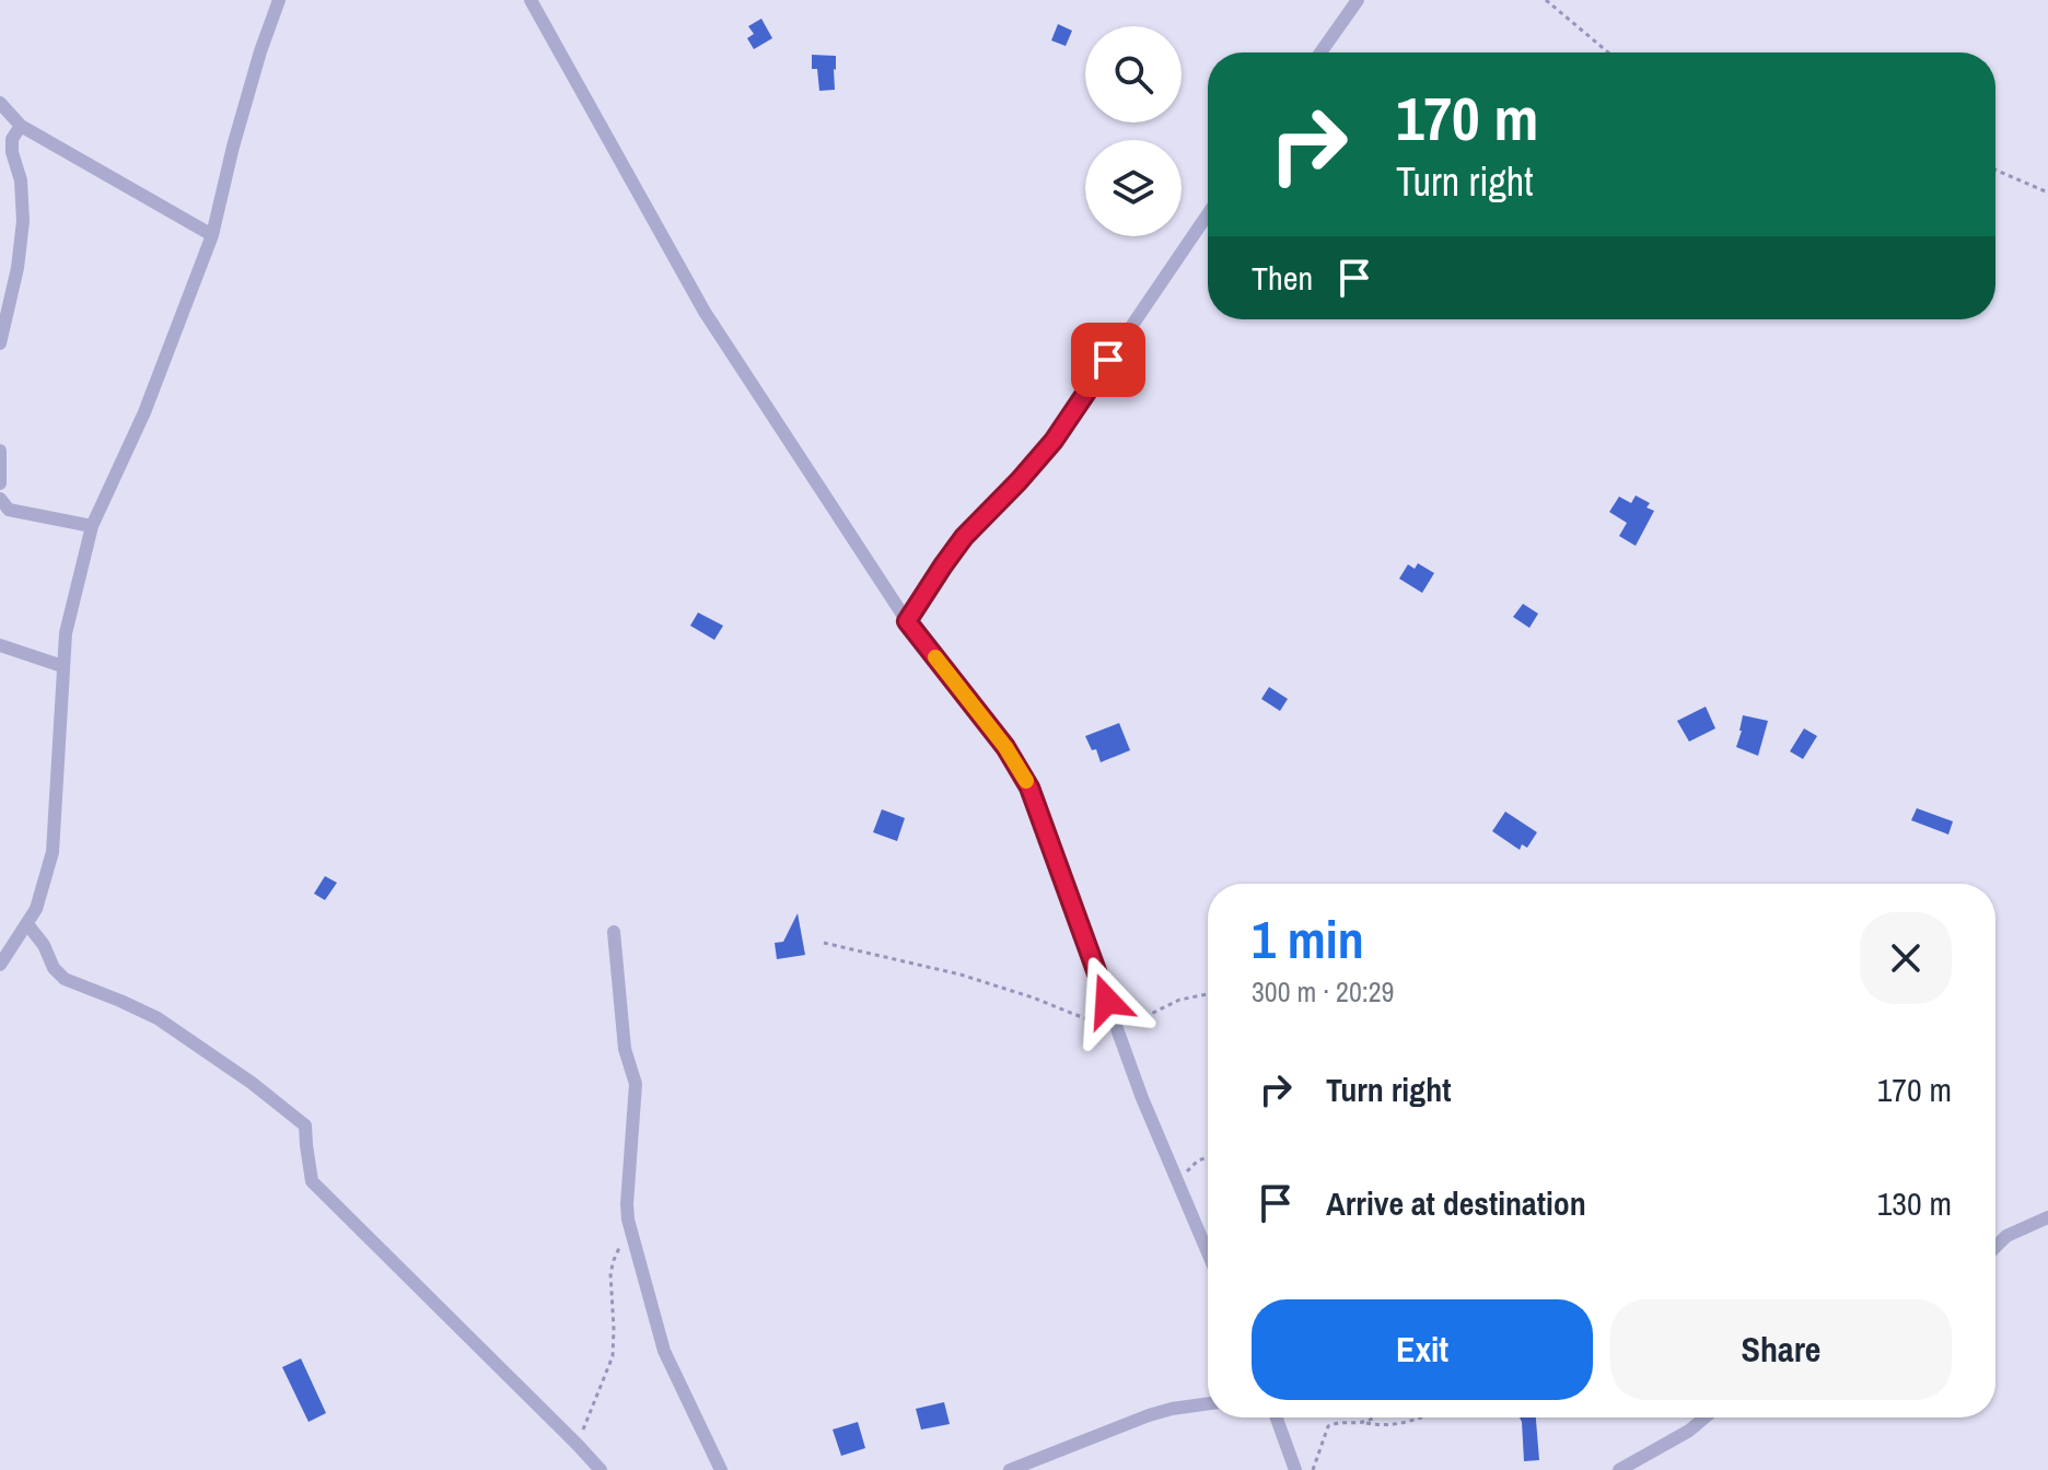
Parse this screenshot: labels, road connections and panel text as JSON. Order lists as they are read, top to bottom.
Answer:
{
  "page": {
    "turn": ["170 m", "Turn right"],
    "then": "Then",
    "heading": ["1 min", "300 m · 20:29"],
    "list": [
      {
        "name": "Turn right",
        "value": "170 m"
      },
      {
        "name": "Arrive at destination",
        "value": "130 m"
      }
    ],
    "buttons": ["Exit", "Share"]
  }
}
